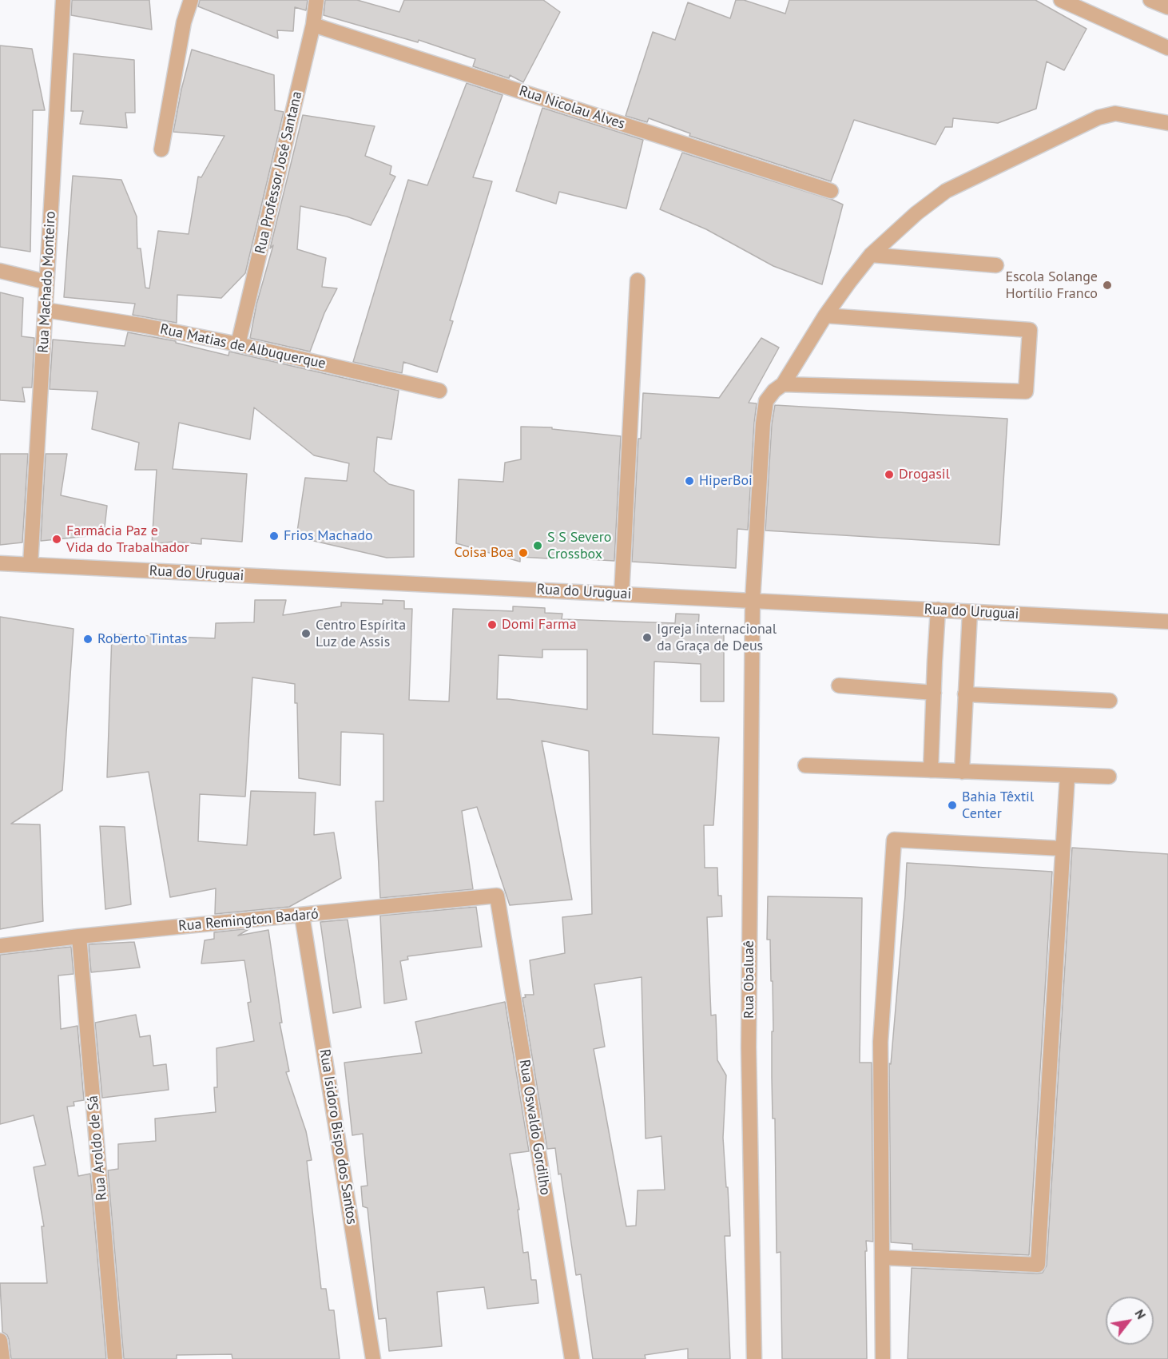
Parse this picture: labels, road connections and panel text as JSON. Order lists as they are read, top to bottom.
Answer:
{
  "streets": {
    "street": [
      "Rua Nicolau Alves",
      "Rua Professor José Santana",
      "Rua Machado Monteiro",
      "Rua Matias de Albuquerque",
      "Rua do Uruguai",
      "Rua Remington Badaró",
      "Rua Obaluaê",
      "Rua Oswaldo Gordilho",
      "Rua Isidoro Bispo dos Santos",
      "Rua Aroldo de Sá"
    ]
  },
  "crossings": [
    ["Rua Nicolau Alves", "Rua Professor José Santana"],
    ["Rua Professor José Santana", "Rua Matias de Albuquerque"],
    ["Rua Machado Monteiro", "Rua Matias de Albuquerque"],
    ["Rua Machado Monteiro", "Rua do Uruguai"],
    ["Rua do Uruguai", "Rua Obaluaê"],
    ["Rua Remington Badaró", "Rua Oswaldo Gordilho"],
    ["Rua Remington Badaró", "Rua Isidoro Bispo dos Santos"],
    ["Rua Remington Badaró", "Rua Aroldo de Sá"]
  ],
  "places": [
    "Escola Solange Hortílio Franco",
    "Drogasil",
    "HiperBoi",
    "Frios Machado",
    "Farmácia Paz e Vida do Trabalhador",
    "S S Severo Crossbox",
    "Coisa Boa",
    "Domi Farma",
    "Centro Espírita Luz de Assis",
    "Igreja internacional da Graça de Deus",
    "Roberto Tintas",
    "Bahia Têxtil Center"
  ],
  "north": "top right"
}
